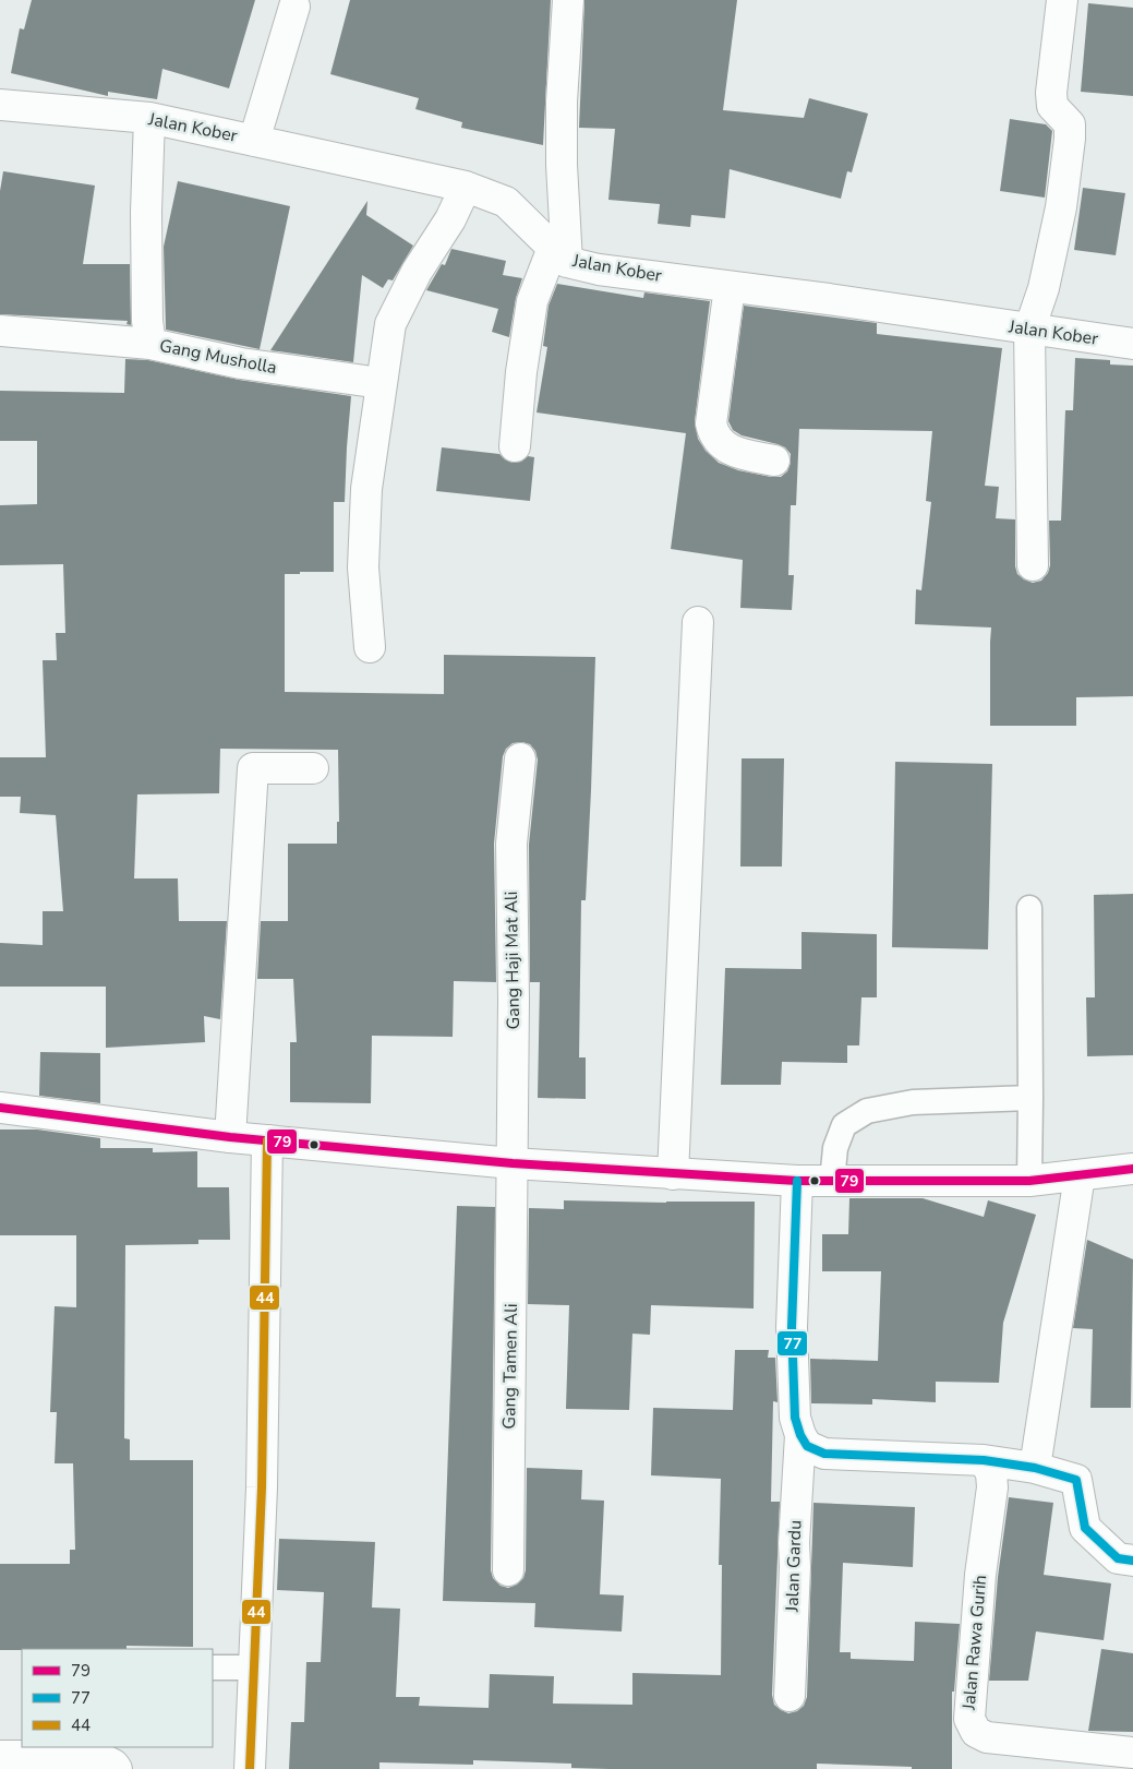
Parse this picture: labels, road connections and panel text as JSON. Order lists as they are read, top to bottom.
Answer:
{
  "streets": {
    "street": [
      "Jalan Kober",
      "Gang Musholla",
      "Gang Haji Mat Ali",
      "Gang Tamen Ali",
      "Jalan Gardu",
      "Jalan Rawa Gurih"
    ]
  },
  "crossings": [
    ["Jalan Kober", "Gang Musholla"],
    ["Gang Haji Mat Ali", "Gang Tamen Ali"]
  ],
  "lines": ["transit line 79", "transit line 44", "transit line 77"],
  "legend": ["79", "77", "44"]
}
